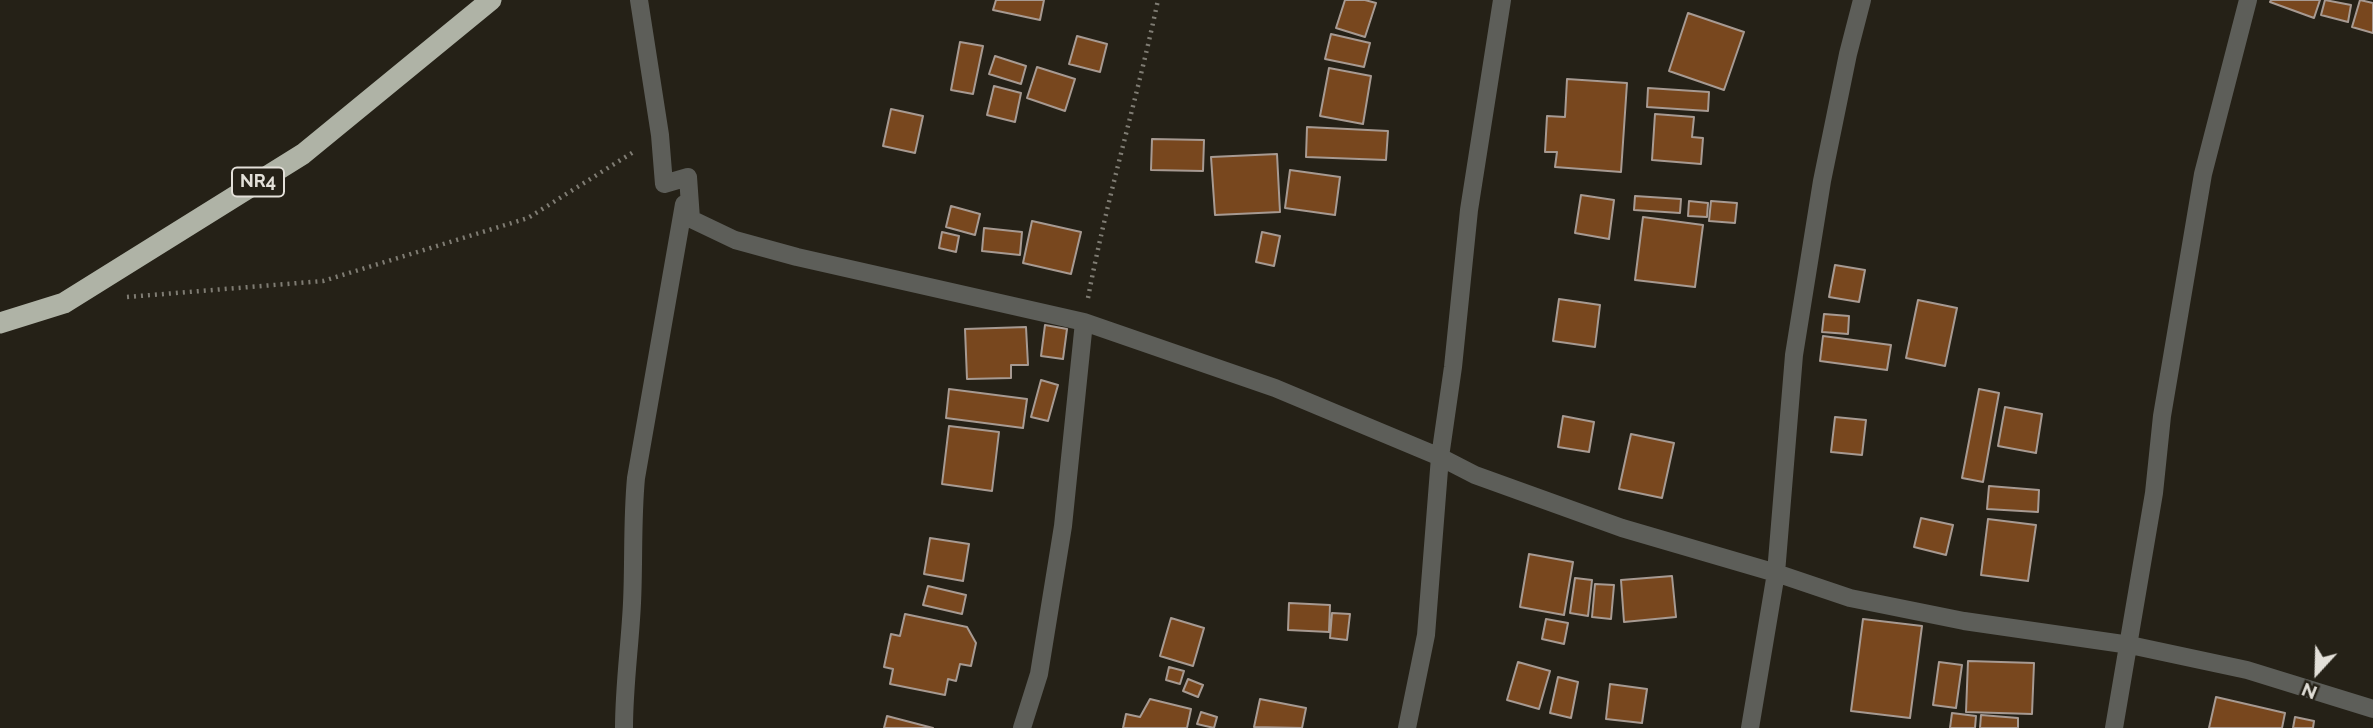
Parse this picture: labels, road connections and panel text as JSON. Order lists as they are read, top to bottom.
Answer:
{
  "streets": {
    "highway": ["NR4"]
  },
  "north": "bottom"
}
